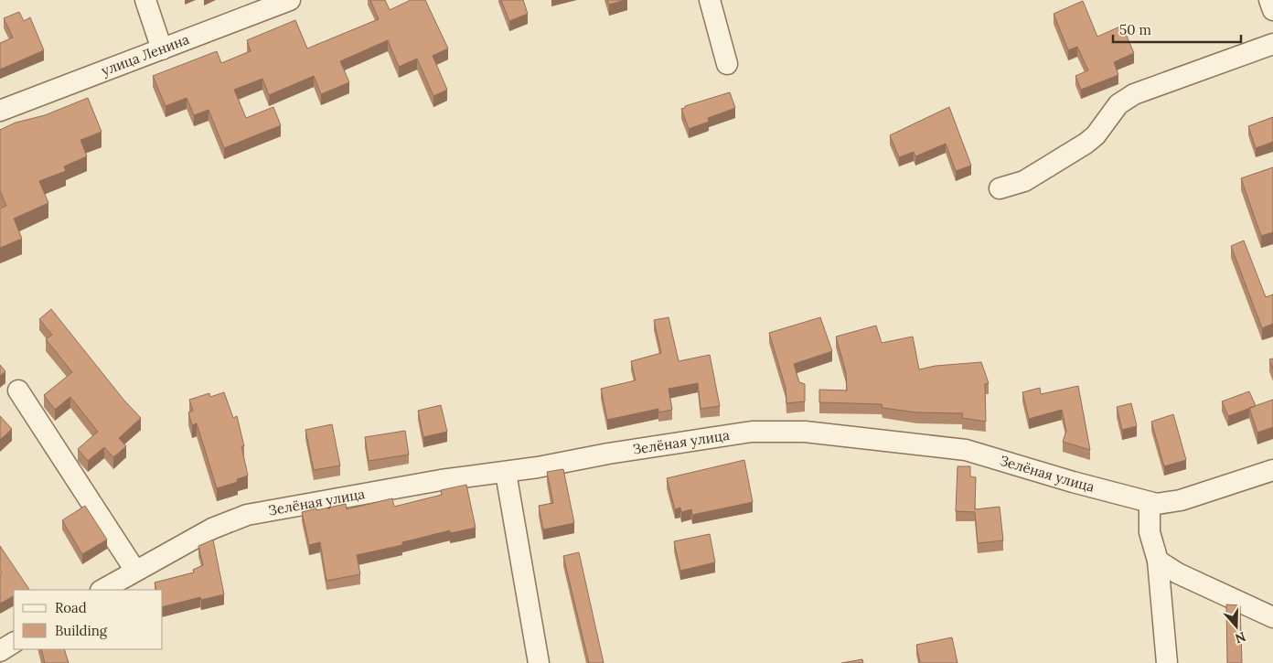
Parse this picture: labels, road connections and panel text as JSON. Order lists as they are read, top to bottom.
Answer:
{
  "streets": {
    "street": ["улица Ленина", "Зелёная улица"]
  },
  "legend": ["Road", "Building"],
  "scale_bar": "50 m",
  "north": "bottom"
}
